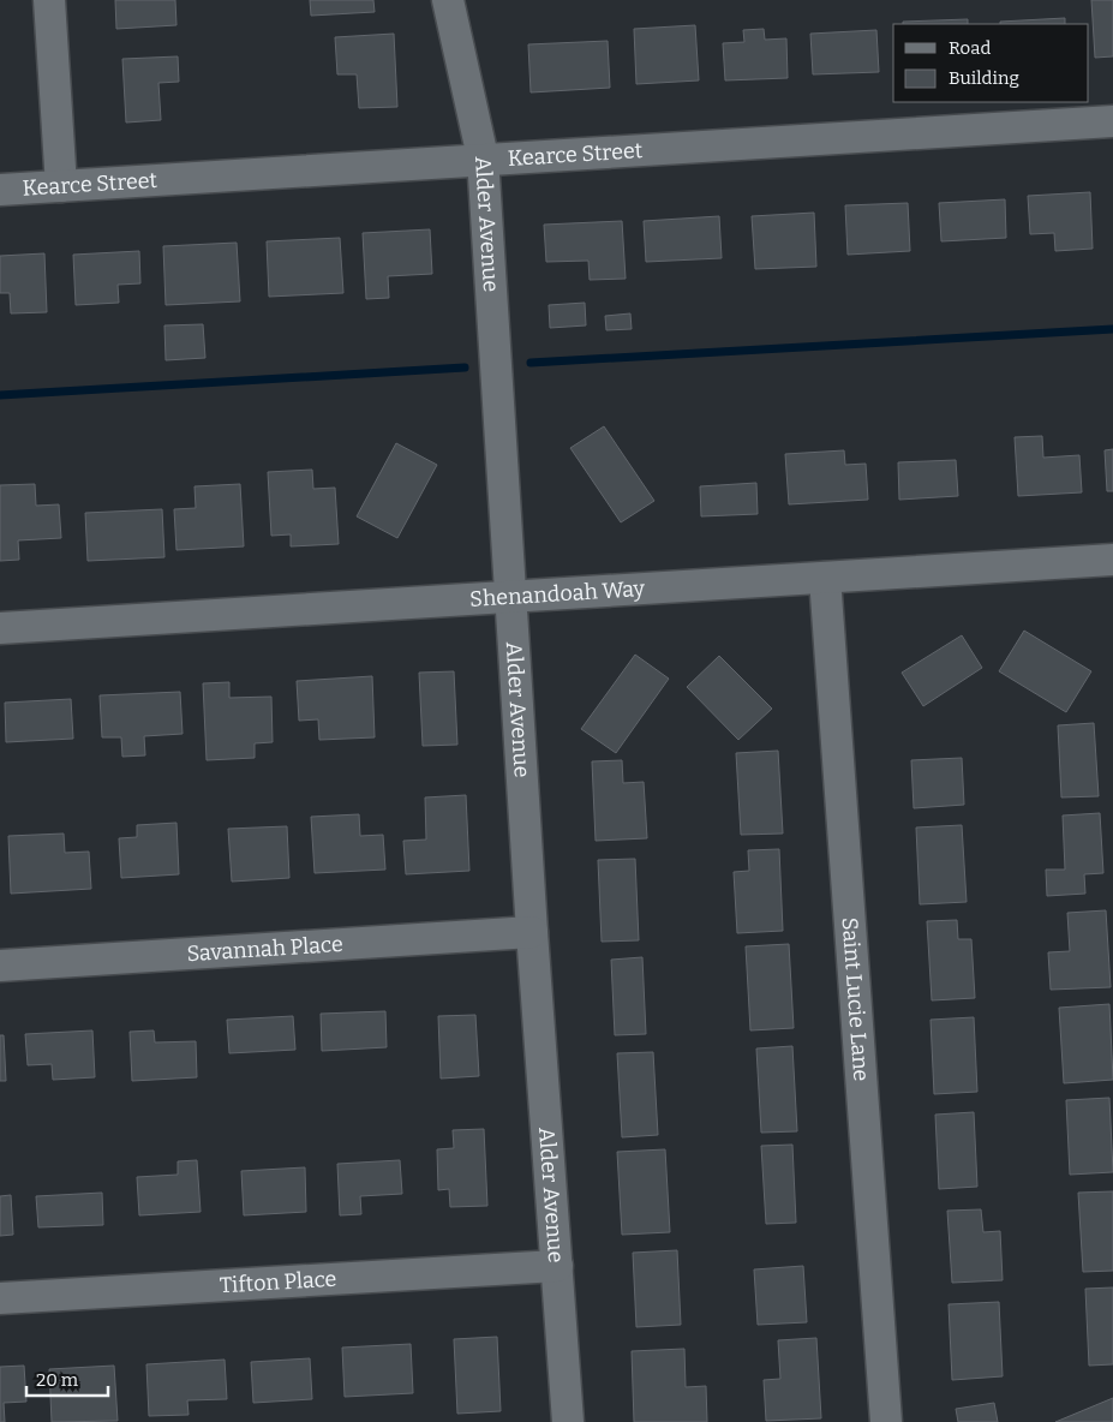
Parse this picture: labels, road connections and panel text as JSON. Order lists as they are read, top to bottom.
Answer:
{
  "streets": {
    "street": [
      "Kearce Street",
      "Alder Avenue",
      "Shenandoah Way",
      "Savannah Place",
      "Saint Lucie Lane",
      "Tifton Place"
    ]
  },
  "crossings": [
    ["Kearce Street", "Alder Avenue"],
    ["Alder Avenue", "Shenandoah Way"],
    ["Alder Avenue", "Savannah Place"],
    ["Alder Avenue", "Tifton Place"],
    ["Shenandoah Way", "Saint Lucie Lane"]
  ],
  "legend": ["Road", "Building"],
  "scale_bar": "20 m"
}
